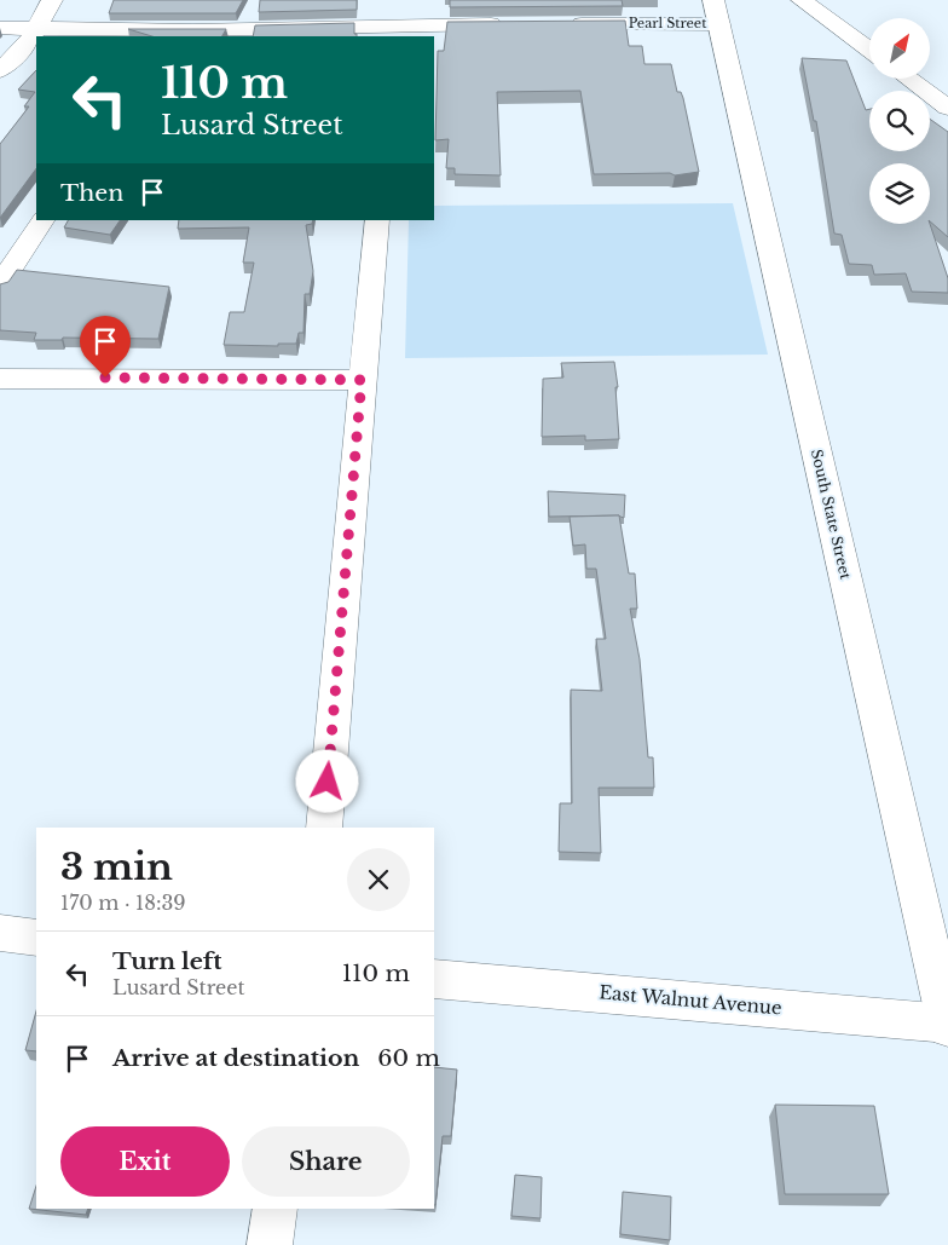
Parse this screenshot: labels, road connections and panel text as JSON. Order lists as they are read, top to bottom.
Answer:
{
  "streets": {
    "street": ["Pearl Street", "South State Street", "East Walnut Avenue"]
  },
  "crossings": [
    ["Pearl Street", "South State Street"],
    ["South State Street", "East Walnut Avenue"]
  ],
  "north": "top right",
  "page": {
    "turn": ["110 m", "Lusard Street"],
    "then": "Then",
    "heading": ["3 min", "170 m · 18:39"],
    "list": [
      {
        "name": "Turn left",
        "note": "Lusard Street",
        "value": "110 m"
      },
      {
        "name": "Arrive at destination",
        "value": "60 m"
      }
    ],
    "buttons": ["Exit", "Share"]
  }
}
